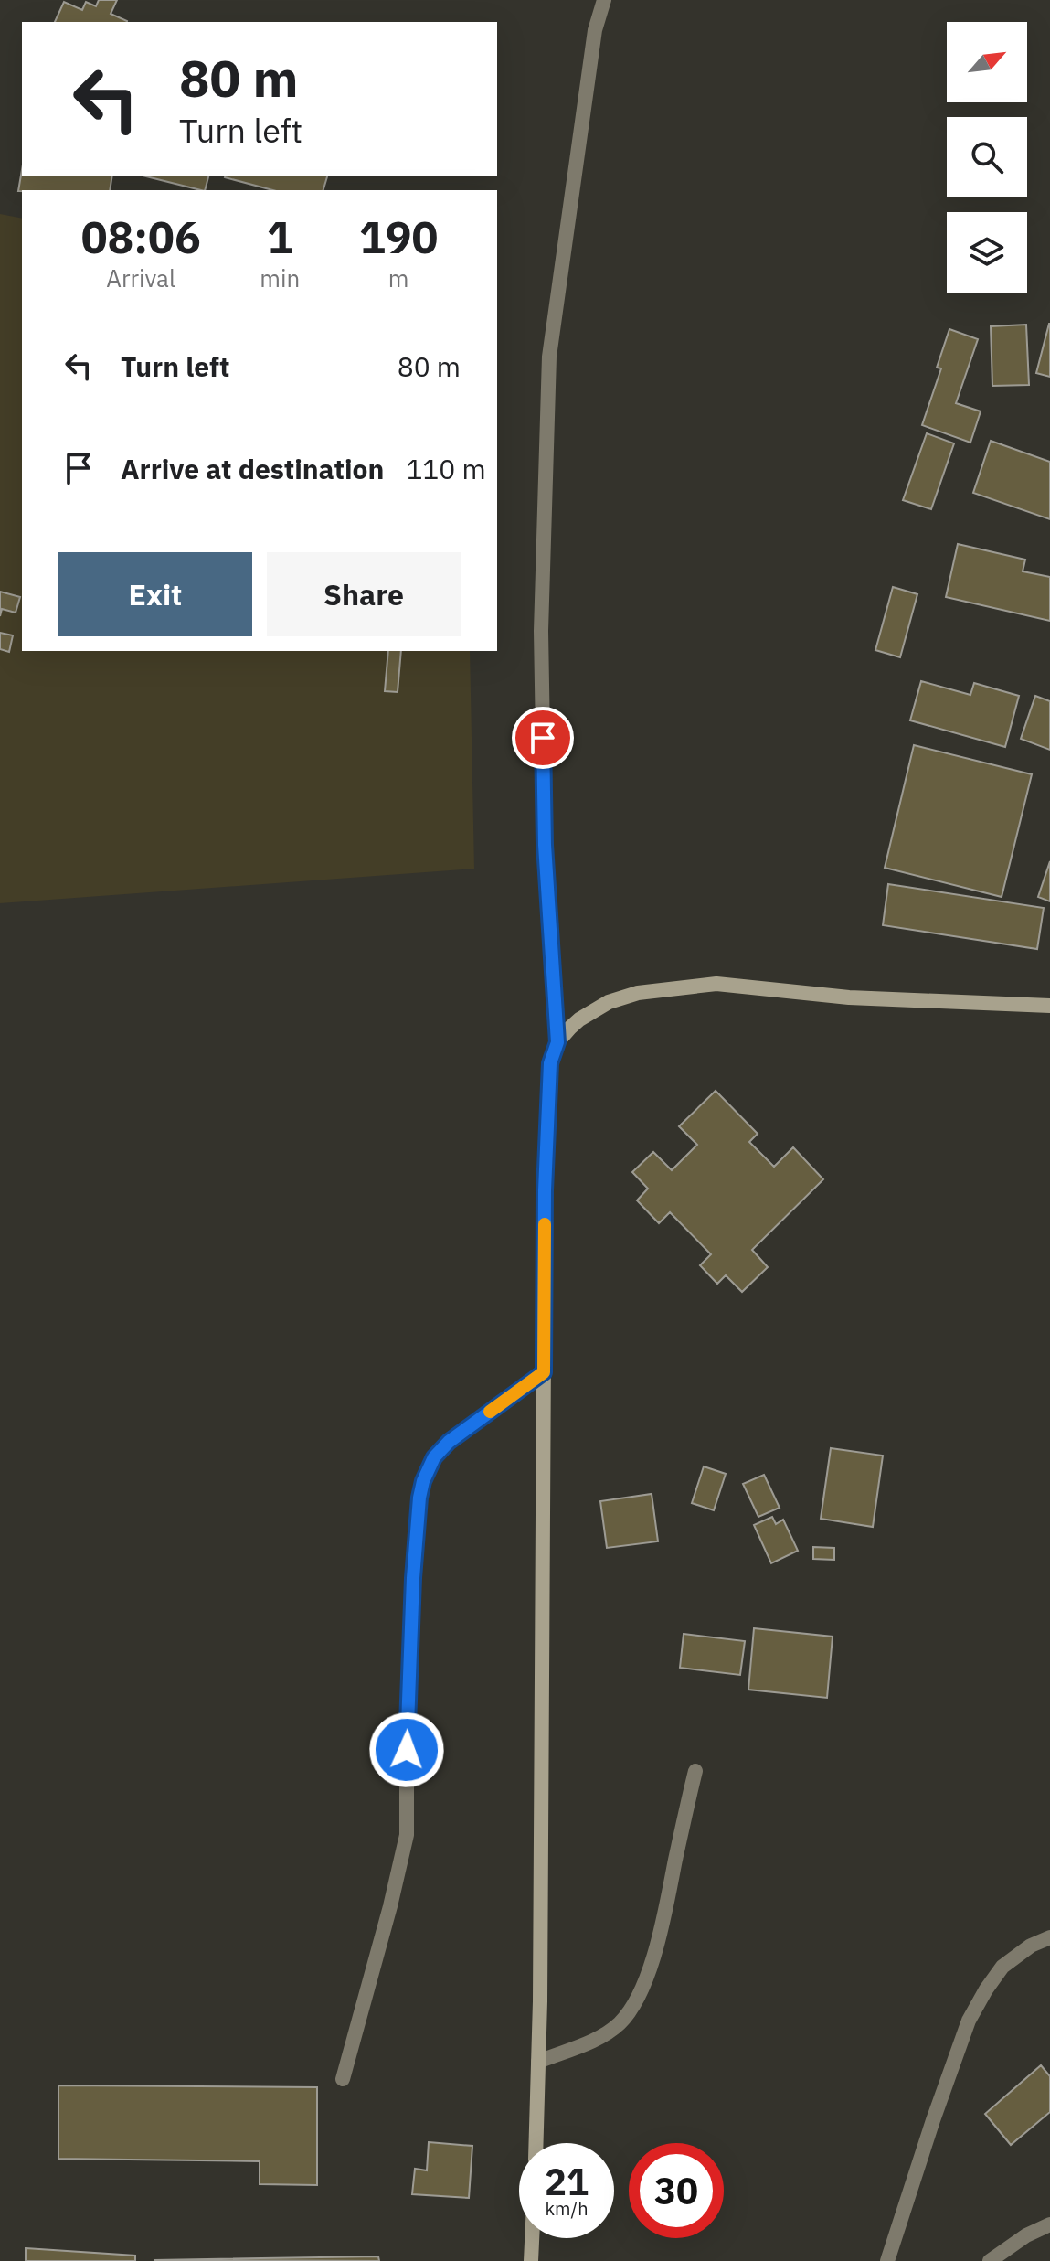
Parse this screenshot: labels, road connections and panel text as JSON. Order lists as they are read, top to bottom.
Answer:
{
  "north": "top right",
  "page": {
    "turn": ["80 m", "Turn left"],
    "eta": [
      "08:06",
      "Arrival",
      "1",
      "min",
      "190",
      "m"
    ],
    "list": [
      {
        "name": "Turn left",
        "value": "80 m"
      },
      {
        "name": "Arrive at destination",
        "value": "110 m"
      }
    ],
    "buttons": ["Exit", "Share"],
    "speed": "21 km/h",
    "limit": "30"
  }
}
